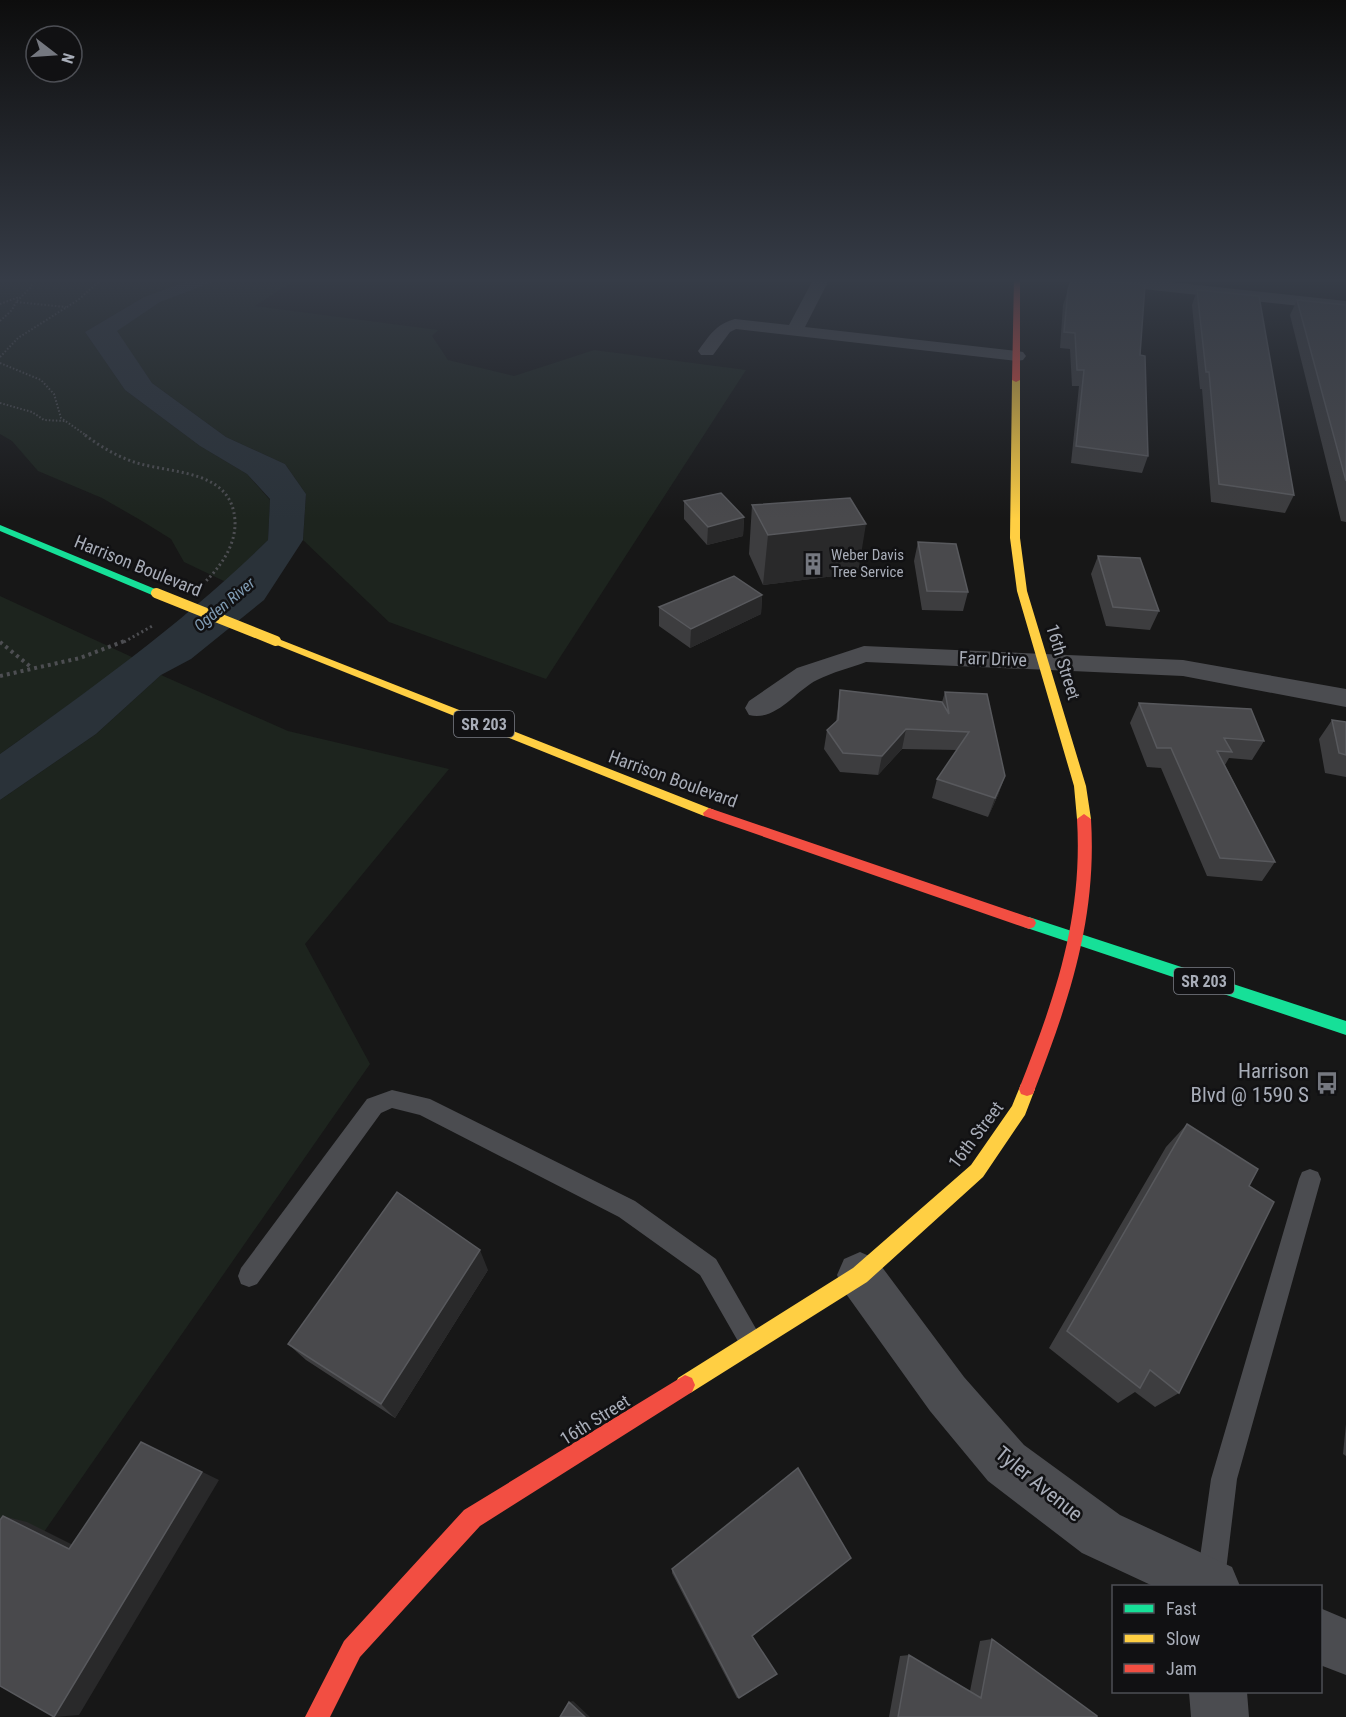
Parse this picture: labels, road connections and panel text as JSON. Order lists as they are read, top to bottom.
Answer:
{
  "streets": {
    "street": [
      "Harrison Boulevard",
      "Farr Drive",
      "16th Street",
      "SR 203",
      "Tyler Avenue"
    ]
  },
  "crossings": [
    ["Harrison Boulevard", "16th Street"],
    ["Farr Drive", "16th Street"],
    ["16th Street", "Tyler Avenue"]
  ],
  "water": ["Ogden River"],
  "places": {
    "building": ["Weber Davis Tree Service"],
    "bus stop": ["Harrison Blvd @ 1590 S"]
  },
  "legend": ["Fast", "Slow", "Jam"],
  "north": "right"
}
